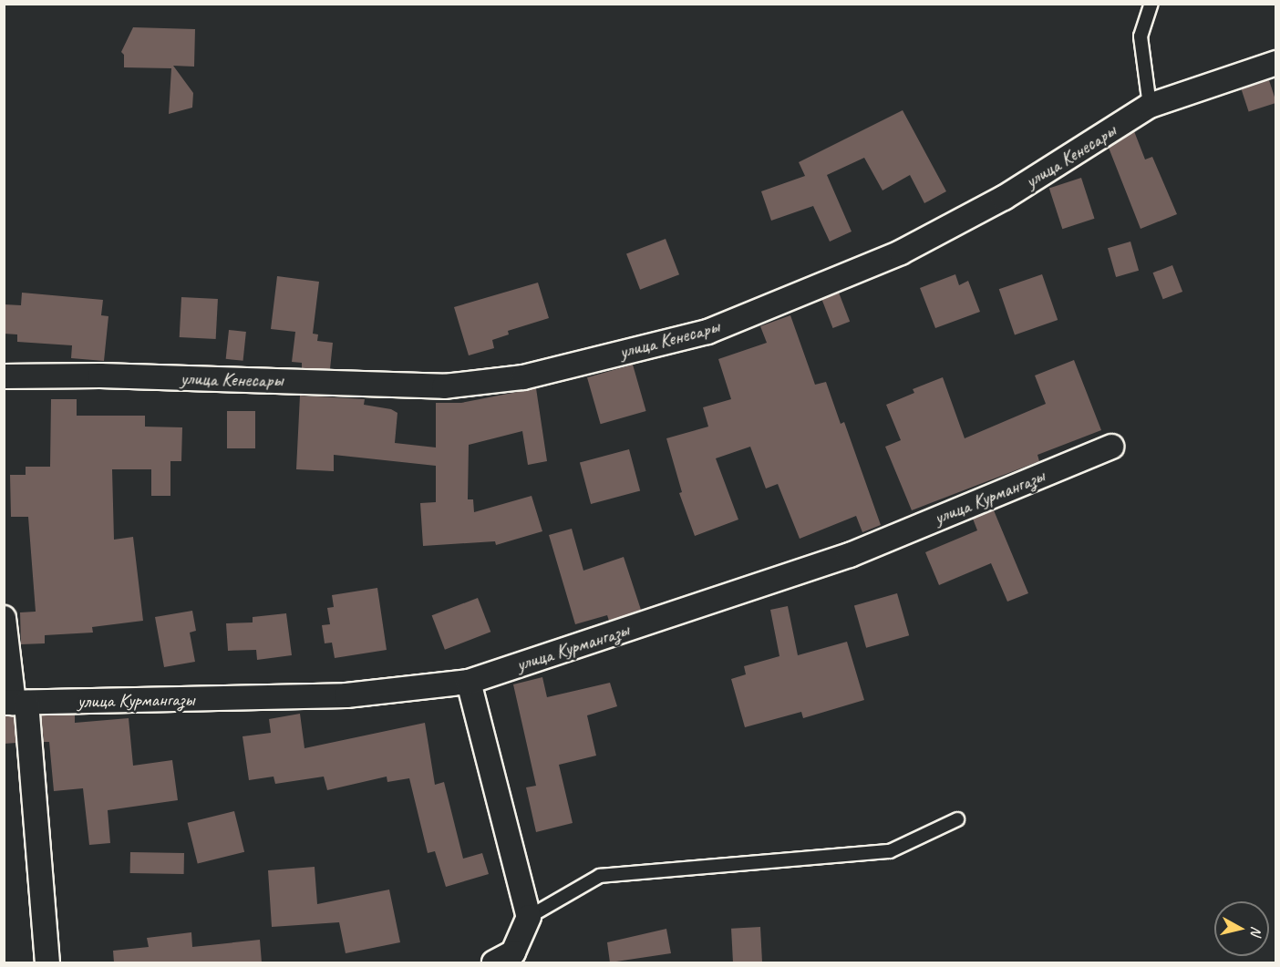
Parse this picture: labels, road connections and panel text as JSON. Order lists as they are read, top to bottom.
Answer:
{
  "streets": {
    "street": ["улица Кенесары", "улица Курмангазы"]
  },
  "north": "right"
}
